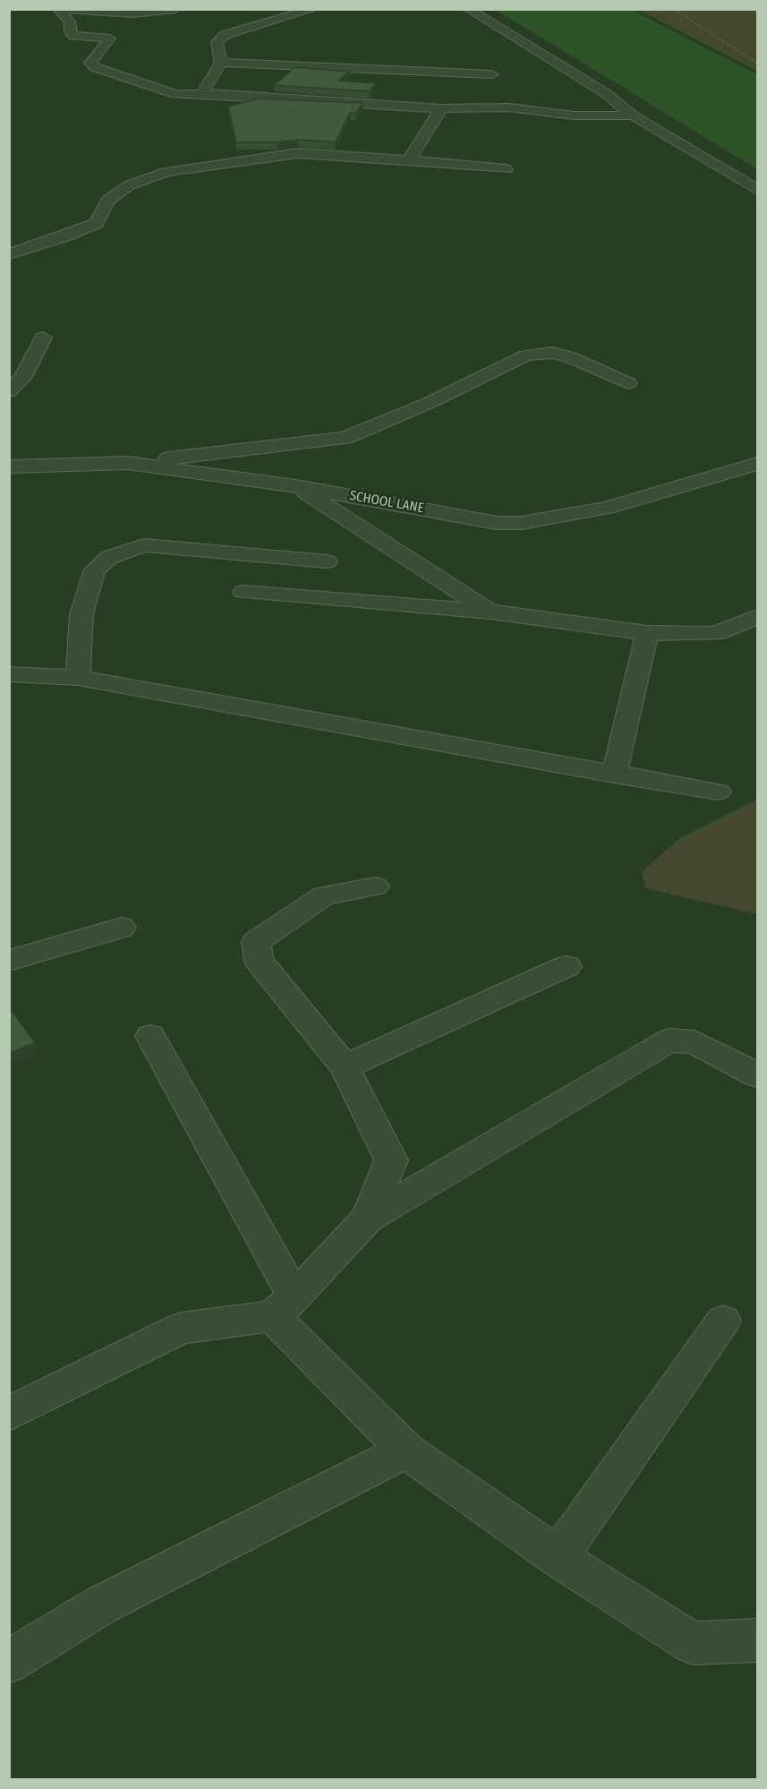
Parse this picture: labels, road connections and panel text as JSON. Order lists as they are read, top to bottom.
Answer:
{
  "streets": {
    "street": ["SCHOOL LANE"]
  }
}
